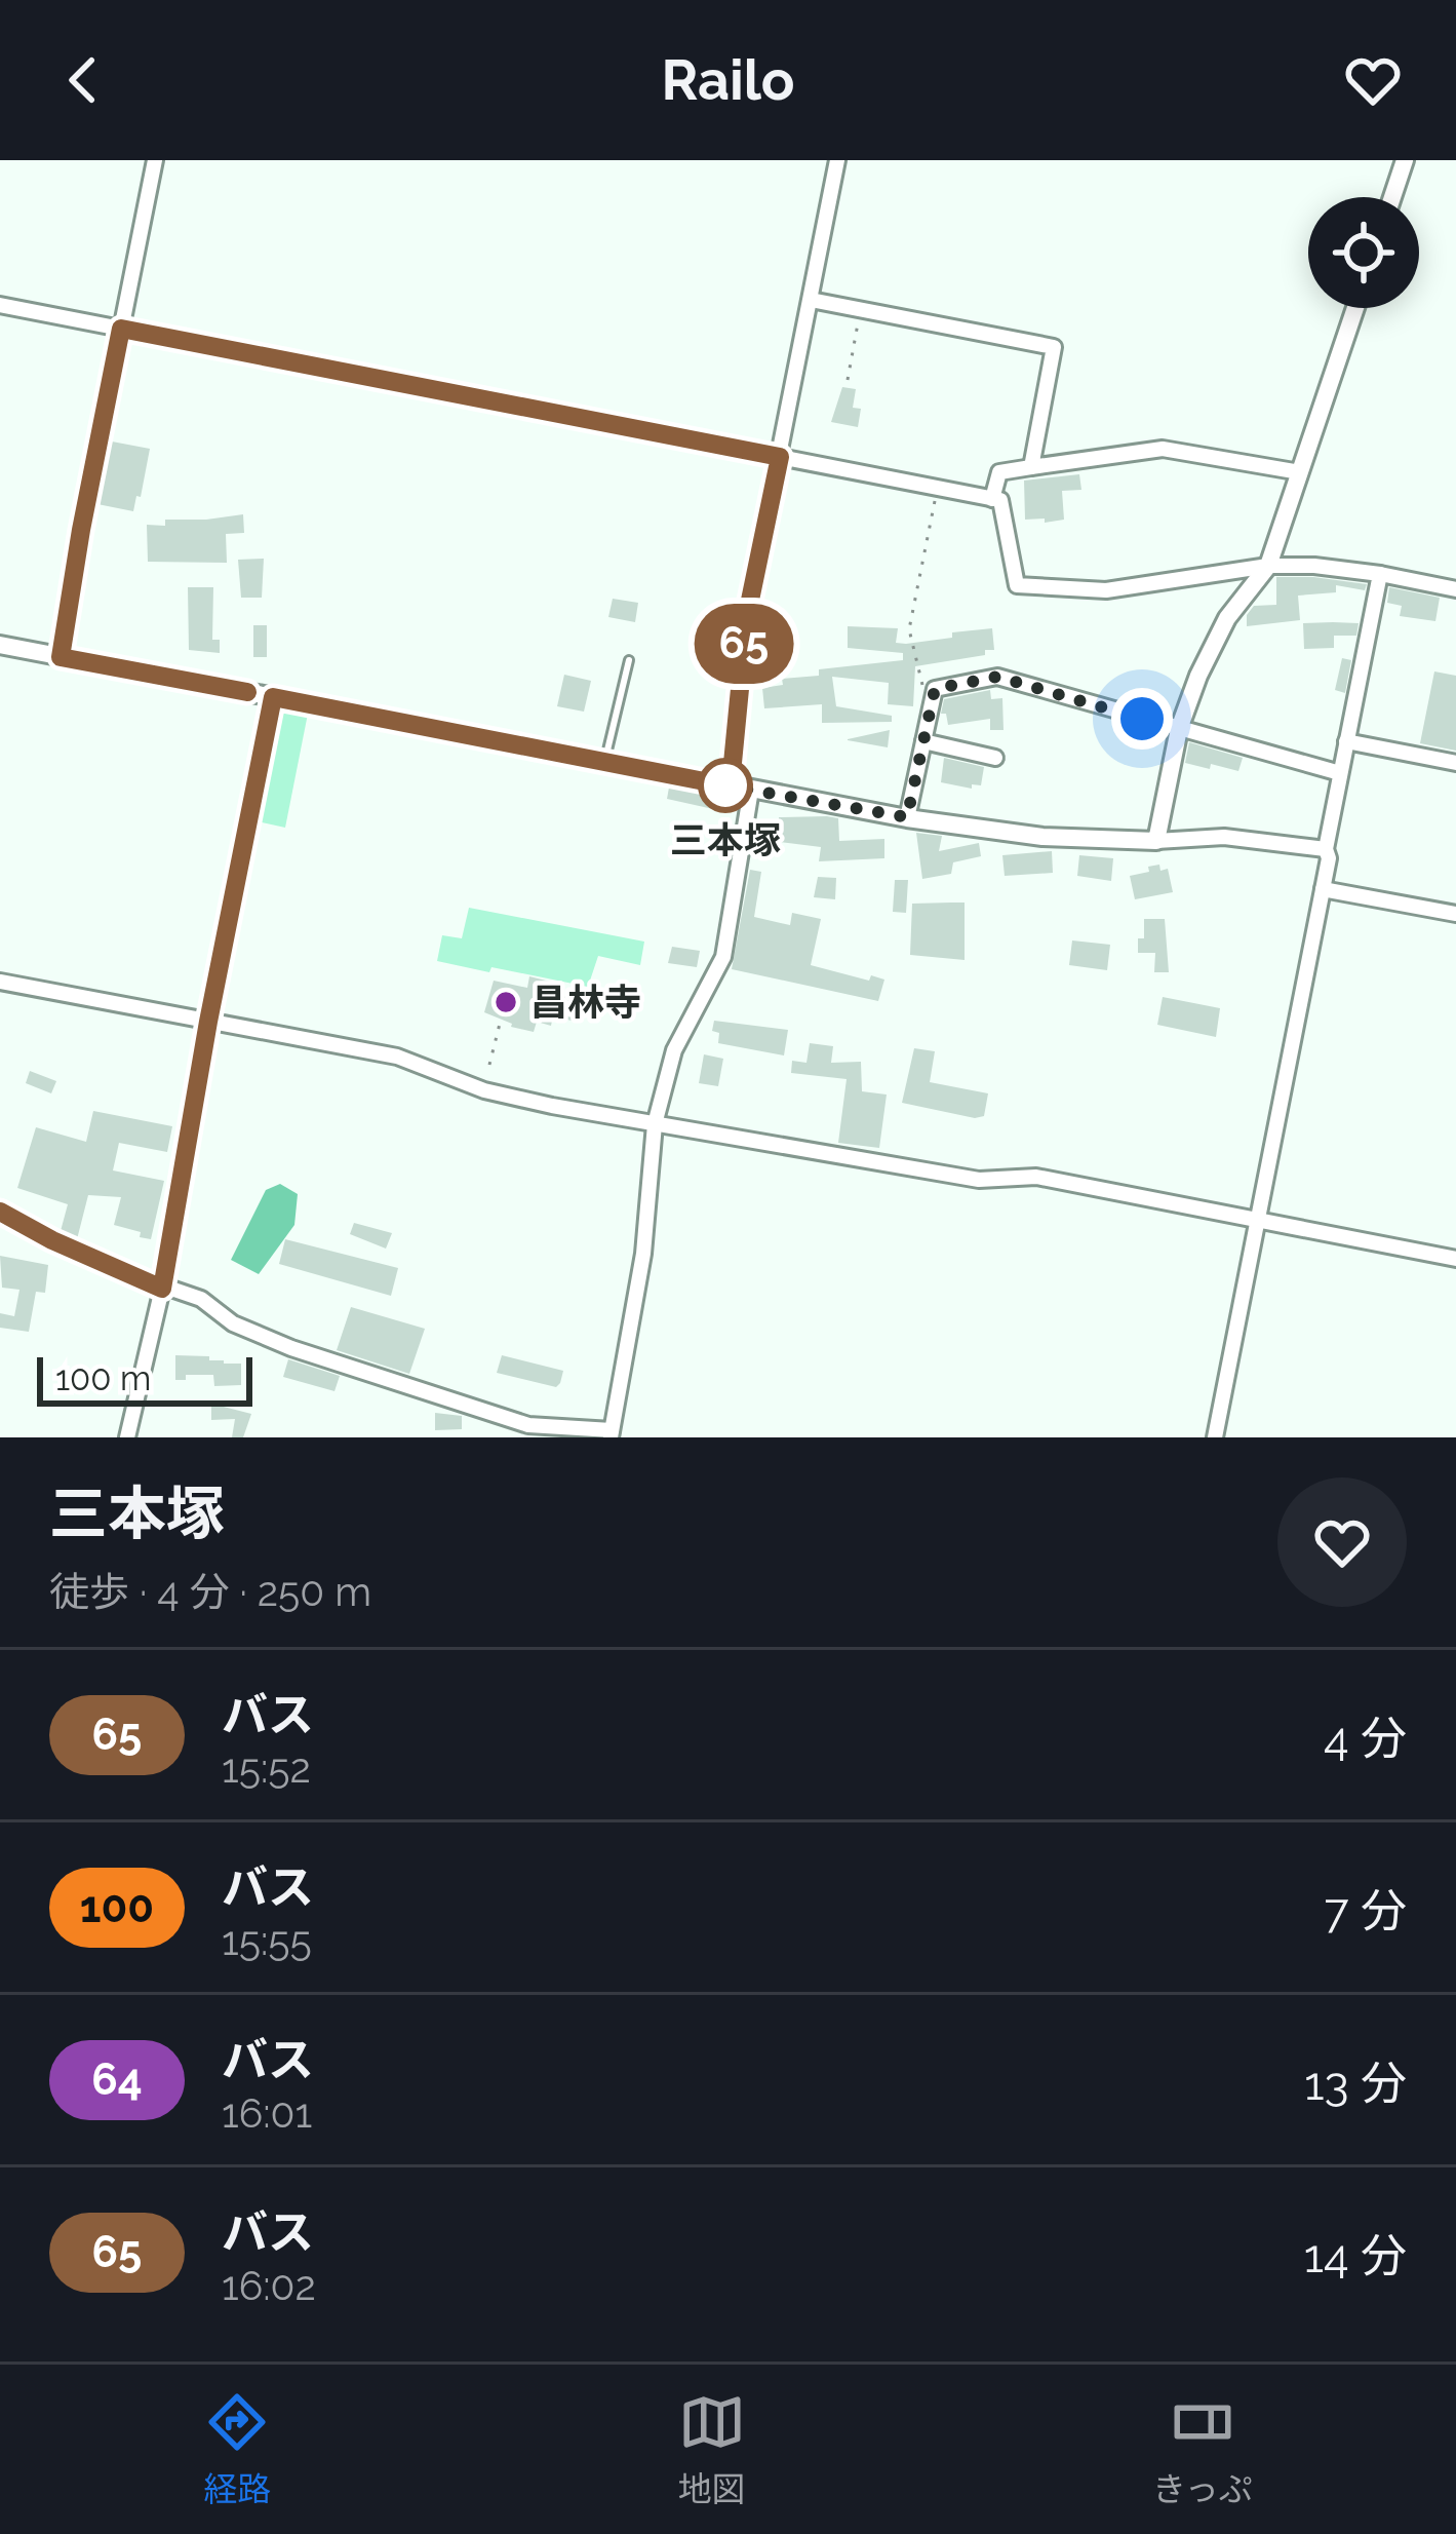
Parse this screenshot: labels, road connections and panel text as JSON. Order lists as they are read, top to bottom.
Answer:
{
  "places": ["三本塚", "昌林寺"],
  "lines": ["bus line 65"],
  "scale_bar": "100 m",
  "page": {
    "header": "Railo",
    "on_map": "65",
    "scale": "100 m",
    "heading": ["三本塚", "徒歩 · 4 分 · 250 m"],
    "list": [
      {
        "mark": "65",
        "name": "バス",
        "note": "15:52",
        "value": "4 分"
      },
      {
        "mark": "100",
        "name": "バス",
        "note": "15:55",
        "value": "7 分"
      },
      {
        "mark": "64",
        "name": "バス",
        "note": "16:01",
        "value": "13 分"
      },
      {
        "mark": "65",
        "name": "バス",
        "note": "16:02",
        "value": "14 分"
      }
    ],
    "tabs": ["経路", "地図", "きっぷ"]
  }
}
